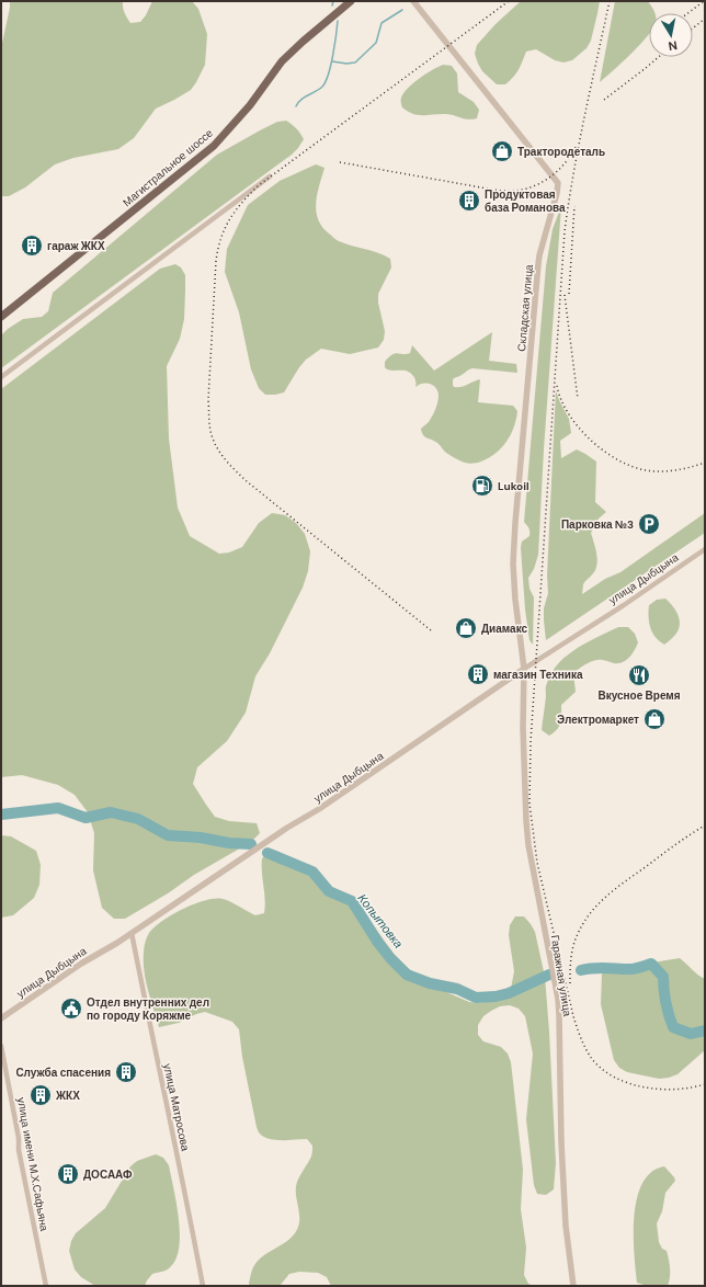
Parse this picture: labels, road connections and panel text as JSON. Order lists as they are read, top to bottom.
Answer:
{
  "streets": {
    "main road": ["Магистральное шоссе"],
    "street": [
      "Складская улица",
      "улица Дыбцына",
      "Гаражная улица",
      "улица Матросова",
      "улица имени М.Х.Сафьяна"
    ]
  },
  "crossings": [
    ["Складская улица", "улица Дыбцына"],
    ["Складская улица", "Гаражная улица"],
    ["улица Дыбцына", "Гаражная улица"],
    ["улица Дыбцына", "улица Матросова"]
  ],
  "water": ["Копытовка"],
  "places": {
    "shop": ["Трактородеталь", "Диамакс", "Электромаркет"],
    "building": [
      "Продуктовая база Романова",
      "гараж ЖКХ",
      "магазин Техника",
      "Служба спасения",
      "ЖКХ",
      "ДОСААФ"
    ],
    "fuel station": ["Lukoil"],
    "parking": ["Парковка №3"],
    "restaurant": ["Вкусное Время"],
    "public building": ["Отдел внутренних дел по городу Коряжме"]
  },
  "north": "bottom"
}
